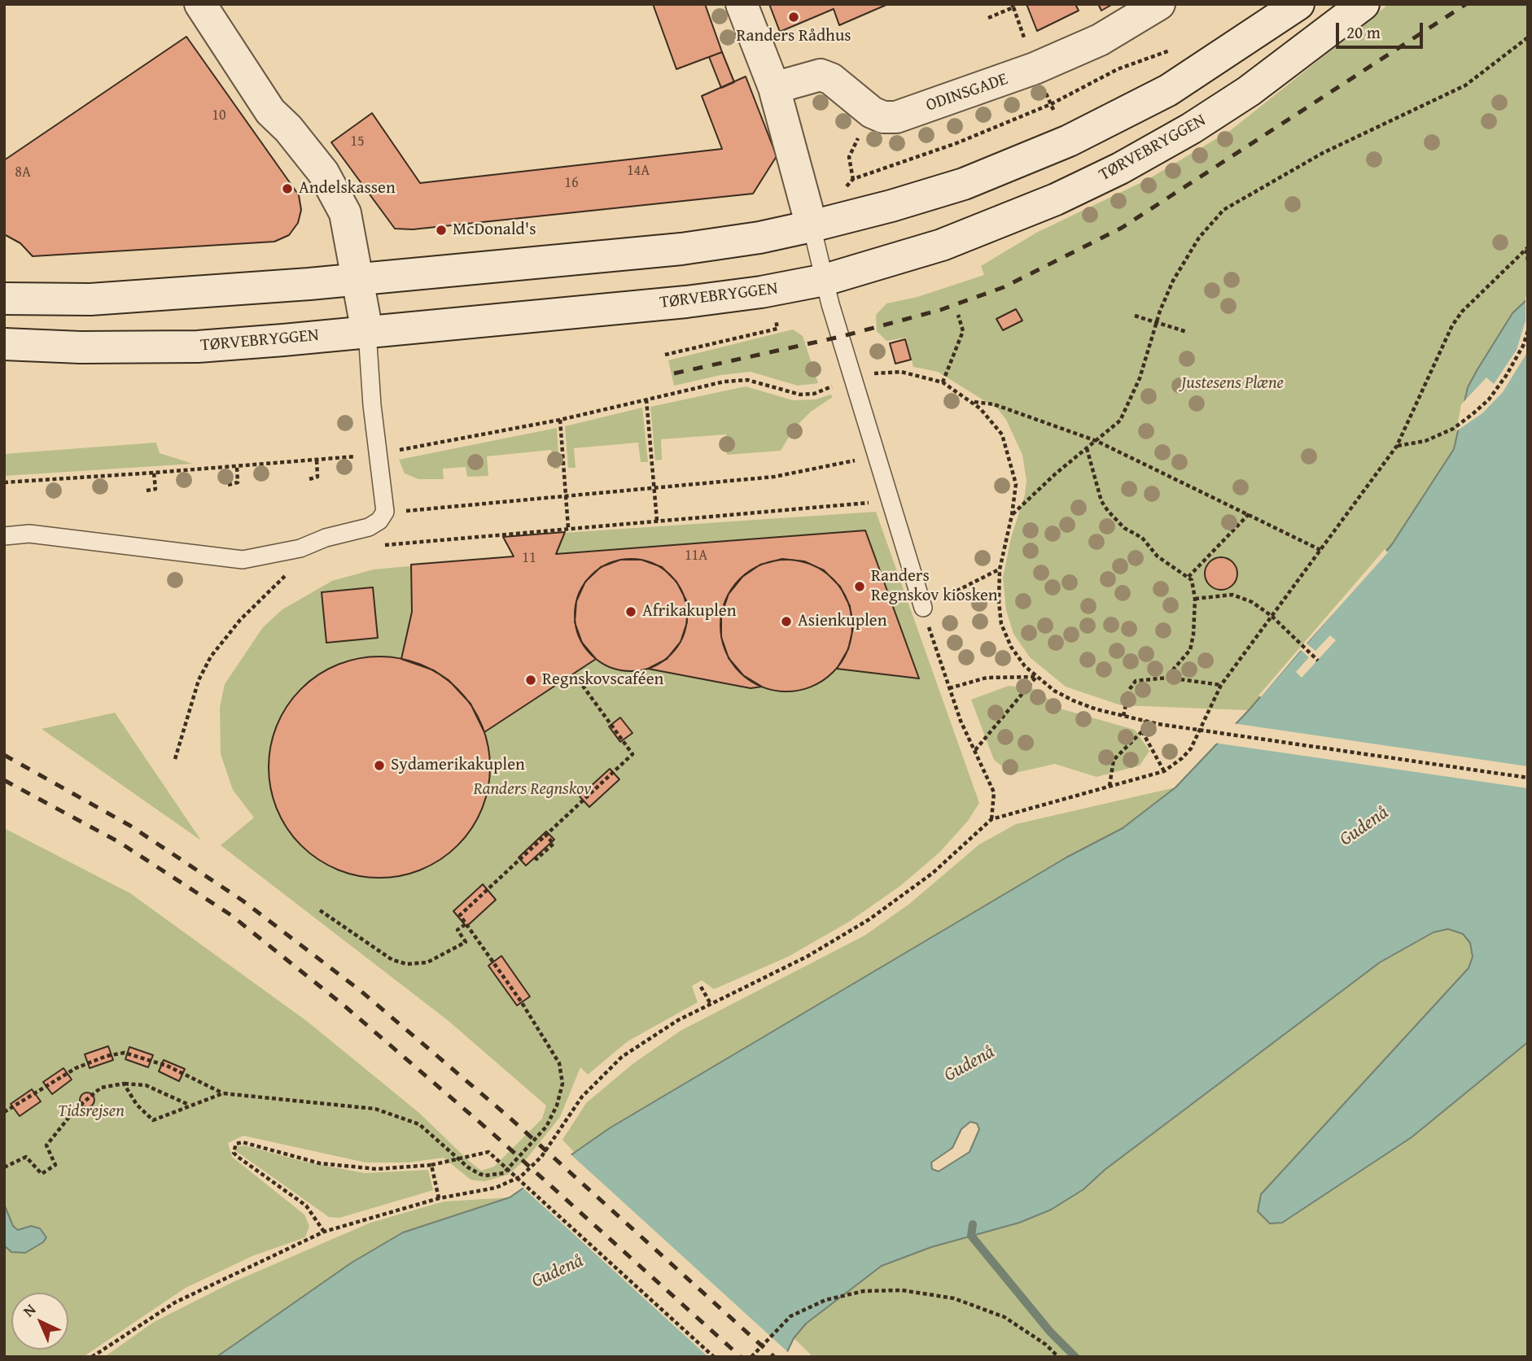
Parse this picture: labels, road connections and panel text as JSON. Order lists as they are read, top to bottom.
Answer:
{
  "streets": {
    "main road": ["ODINSGADE", "TØRVEBRYGGEN"]
  },
  "water": ["Gudenå"],
  "parks": ["Justesens Plæne", "Randers Regnskov", "Tidsrejsen"],
  "places": [
    "Randers Rådhus",
    "Andelskassen",
    "McDonald's",
    "Randers Regnskov kiosken",
    "Afrikakuplen",
    "Asienkuplen",
    "Regnskovscaféen",
    "Sydamerikakuplen"
  ],
  "house_numbers": [
    "10",
    "15",
    "14A",
    "8A",
    "16",
    "11A",
    "11"
  ],
  "scale_bar": "20 m",
  "north": "top left"
}
